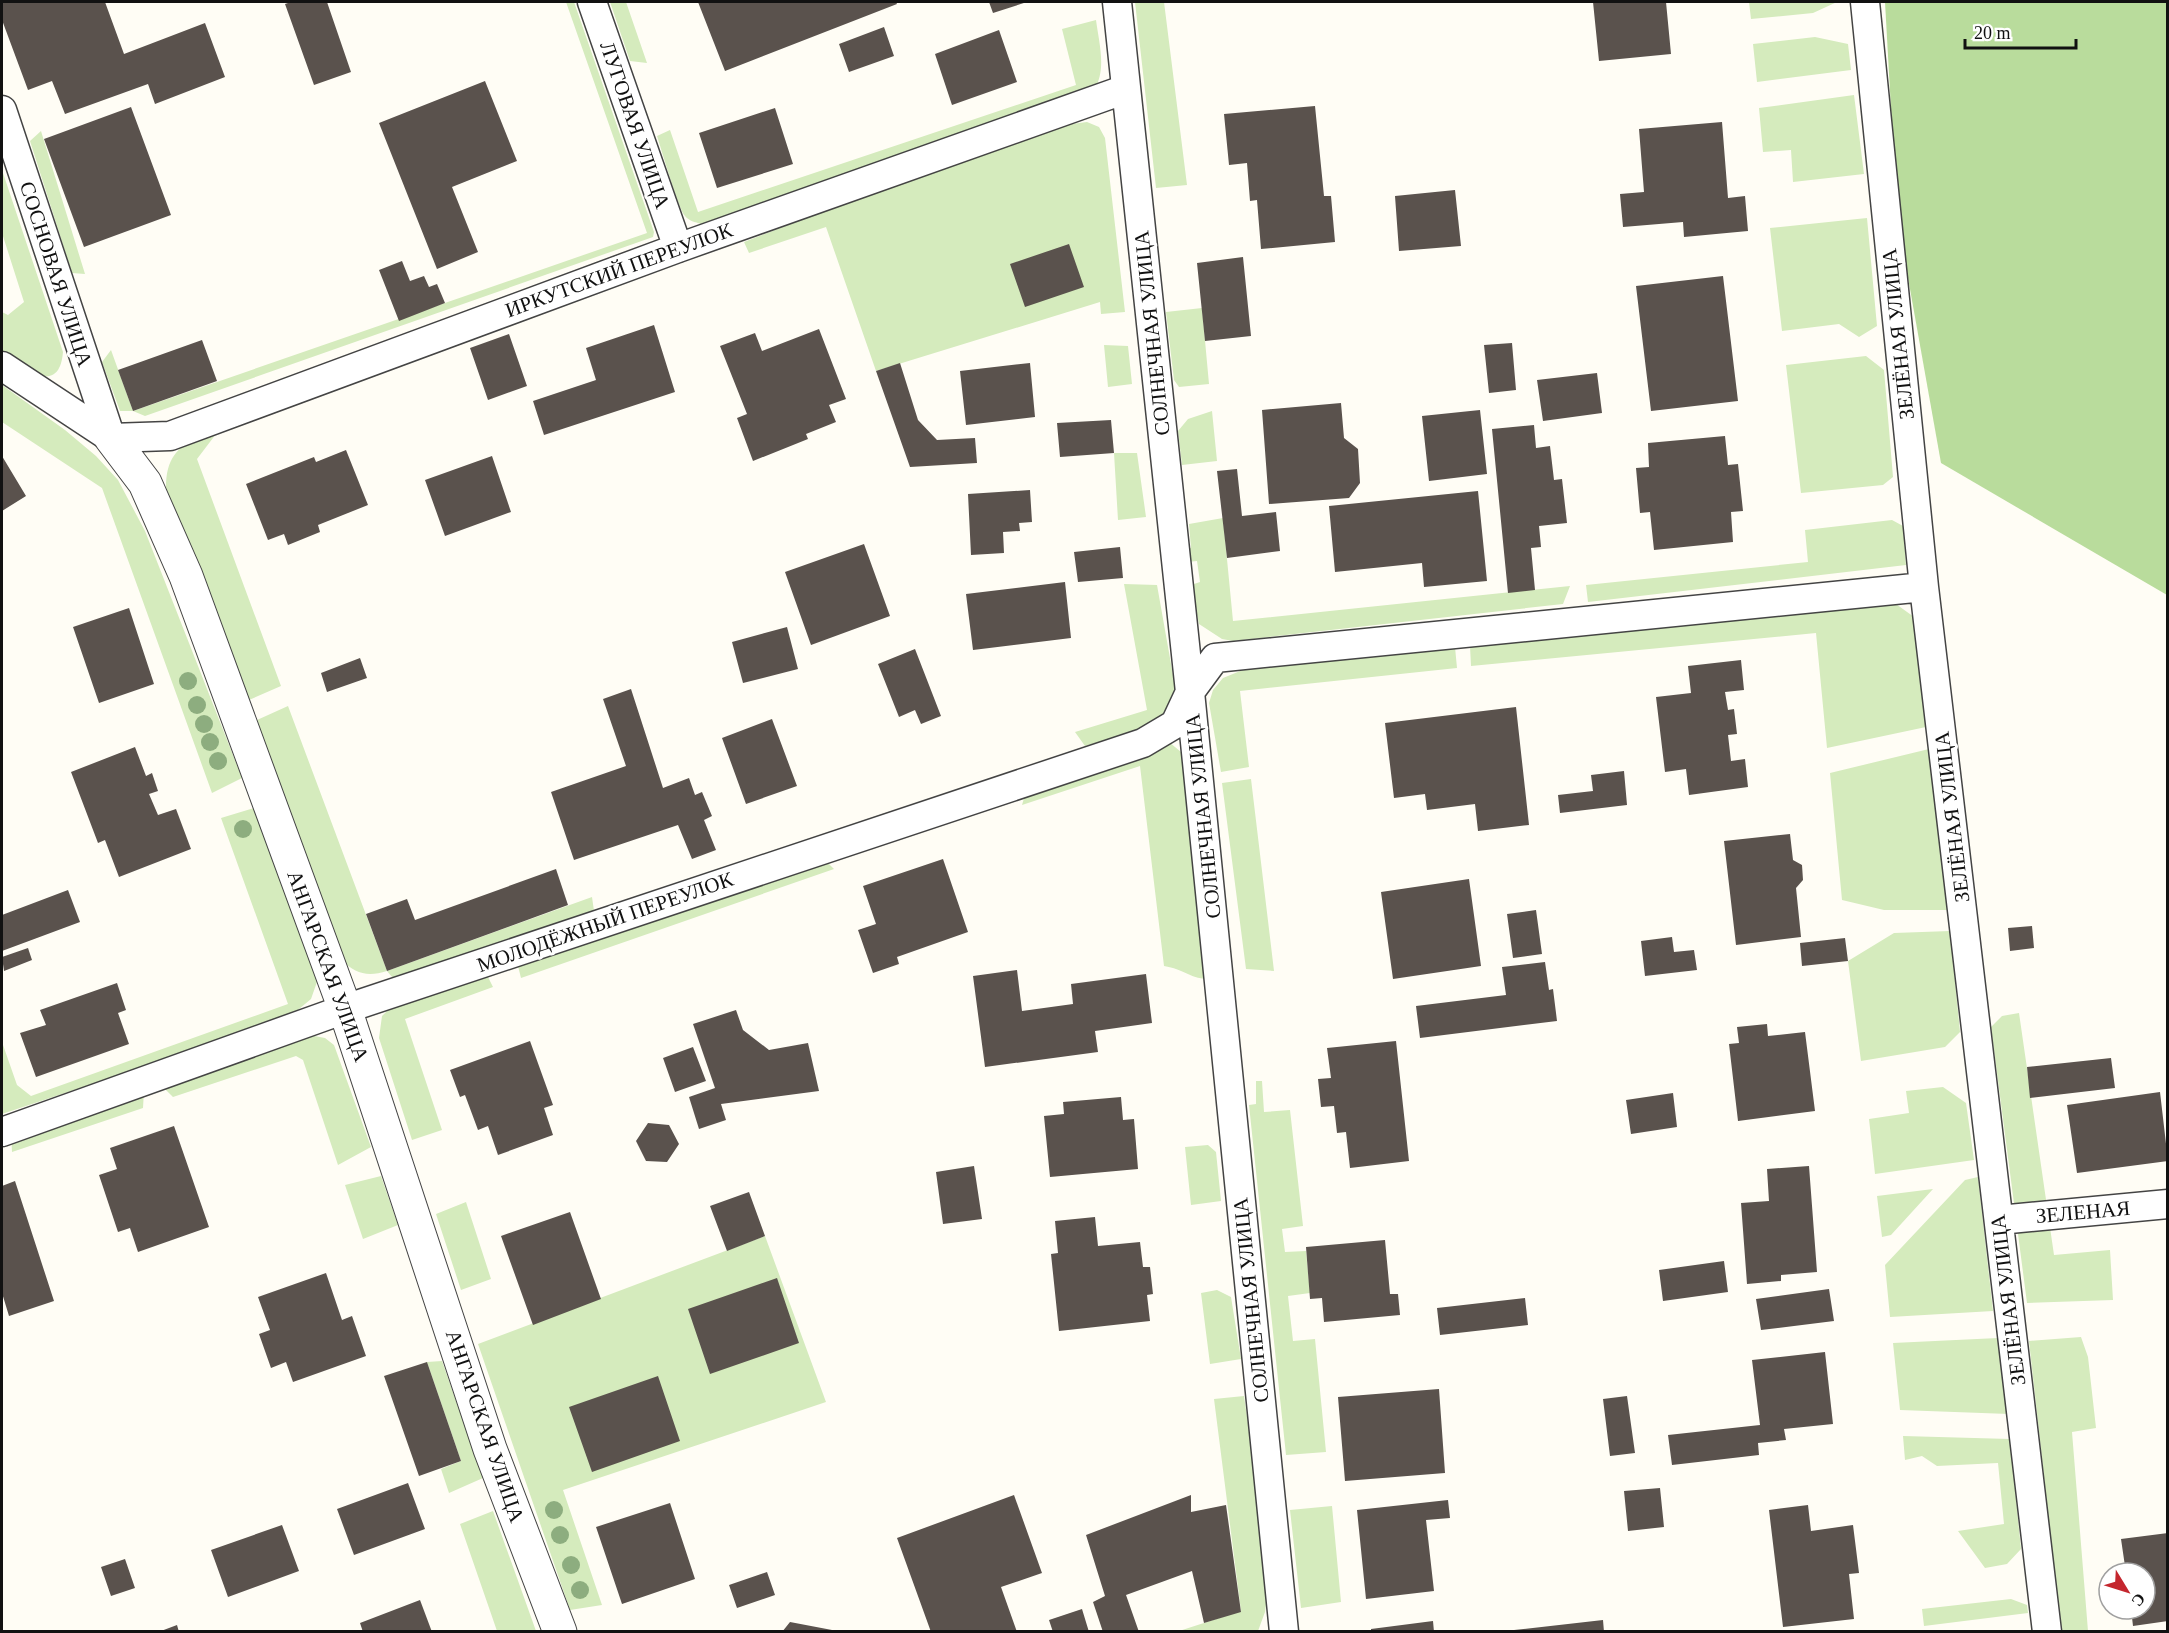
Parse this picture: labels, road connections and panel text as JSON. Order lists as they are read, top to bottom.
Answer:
{
  "streets": {
    "street": [
      "ЛУГОВАЯ УЛИЦА",
      "ИРКУТСКИЙ ПЕРЕУЛОК",
      "СОСНОВАЯ УЛИЦА",
      "СОЛНЕЧНАЯ УЛИЦА",
      "ЗЕЛЁНАЯ УЛИЦА",
      "МОЛОДЁЖНЫЙ ПЕРЕУЛОК",
      "АНГАРСКАЯ УЛИЦА",
      "ЗЕЛЕНАЯ"
    ]
  },
  "crossings": [
    ["ЛУГОВАЯ УЛИЦА", "ИРКУТСКИЙ ПЕРЕУЛОК"],
    ["ИРКУТСКИЙ ПЕРЕУЛОК", "СОСНОВАЯ УЛИЦА"],
    ["ИРКУТСКИЙ ПЕРЕУЛОК", "СОЛНЕЧНАЯ УЛИЦА"],
    ["ИРКУТСКИЙ ПЕРЕУЛОК", "АНГАРСКАЯ УЛИЦА"],
    ["СОСНОВАЯ УЛИЦА", "АНГАРСКАЯ УЛИЦА"],
    ["СОЛНЕЧНАЯ УЛИЦА", "МОЛОДЁЖНЫЙ ПЕРЕУЛОК"],
    ["ЗЕЛЁНАЯ УЛИЦА", "МОЛОДЁЖНЫЙ ПЕРЕУЛОК"],
    ["ЗЕЛЁНАЯ УЛИЦА", "ЗЕЛЕНАЯ"],
    ["МОЛОДЁЖНЫЙ ПЕРЕУЛОК", "АНГАРСКАЯ УЛИЦА"]
  ],
  "scale_bar": "20 m",
  "north": "bottom right"
}
